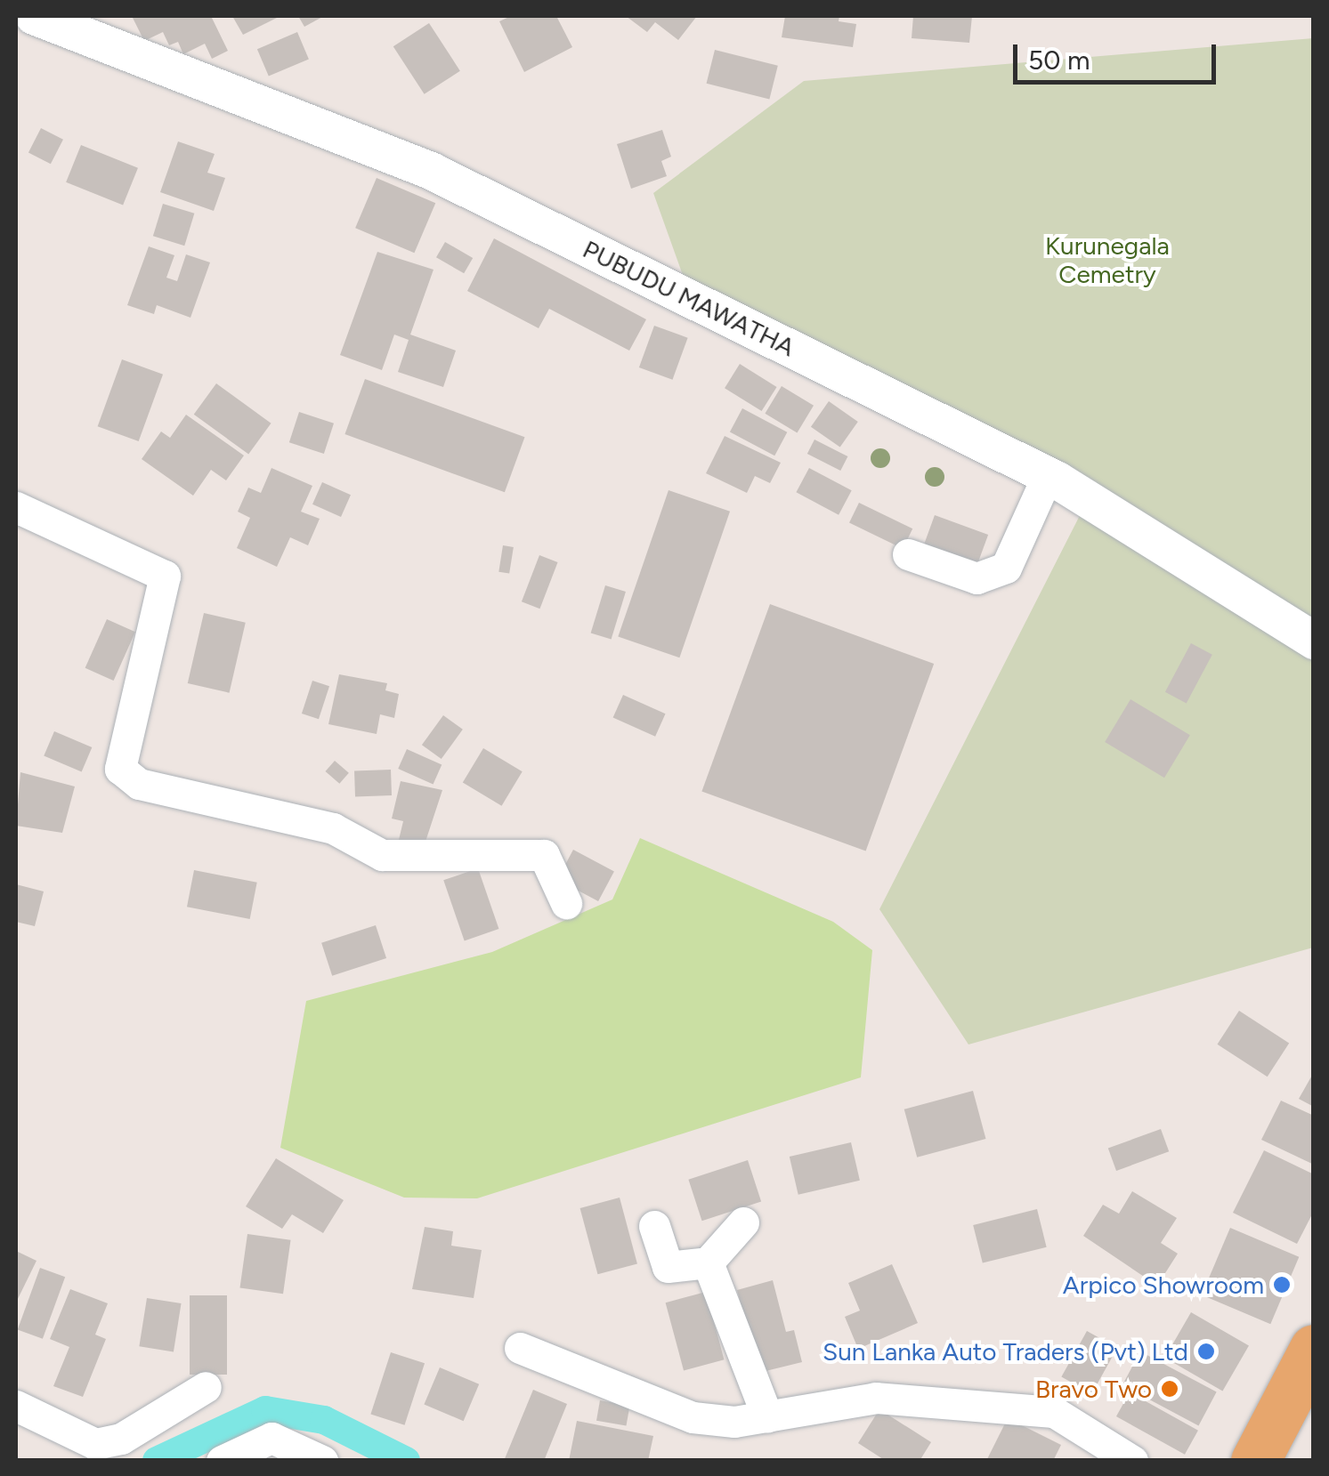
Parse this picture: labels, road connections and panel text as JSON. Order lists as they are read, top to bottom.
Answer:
{
  "streets": {
    "street": ["PUBUDU MAWATHA"]
  },
  "parks": ["Kurunegala Cemetry"],
  "places": ["Arpico Showroom", "Sun Lanka Auto Traders (Pvt) Ltd", "Bravo Two"],
  "scale_bar": "50 m"
}
